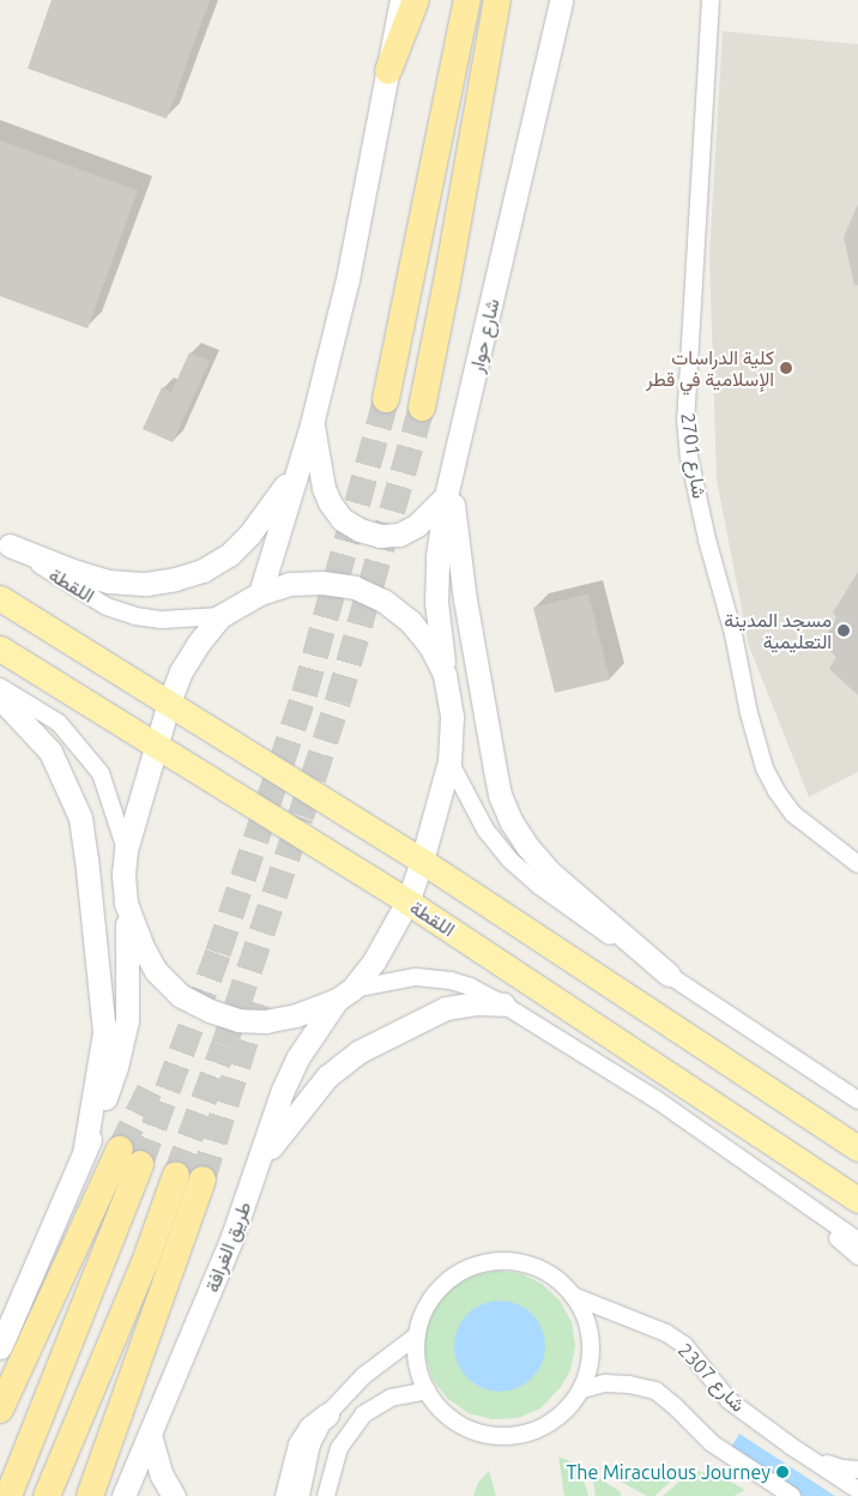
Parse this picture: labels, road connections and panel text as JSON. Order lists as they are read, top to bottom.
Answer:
{
  "streets": {
    "main road": ["شارع حوار", "اللقطة", "طريق الغرافة"],
    "street": ["شارع 2701", "شارع 2307"]
  },
  "crossings": [
    ["شارع حوار", "طريق الغرافة"],
    ["اللقطة", "طريق الغرافة"]
  ],
  "places": ["كلية الدراسات الإسلامية في قطر", "مسجد المدينة التعليمية", "The Miraculous Journey"]
}
